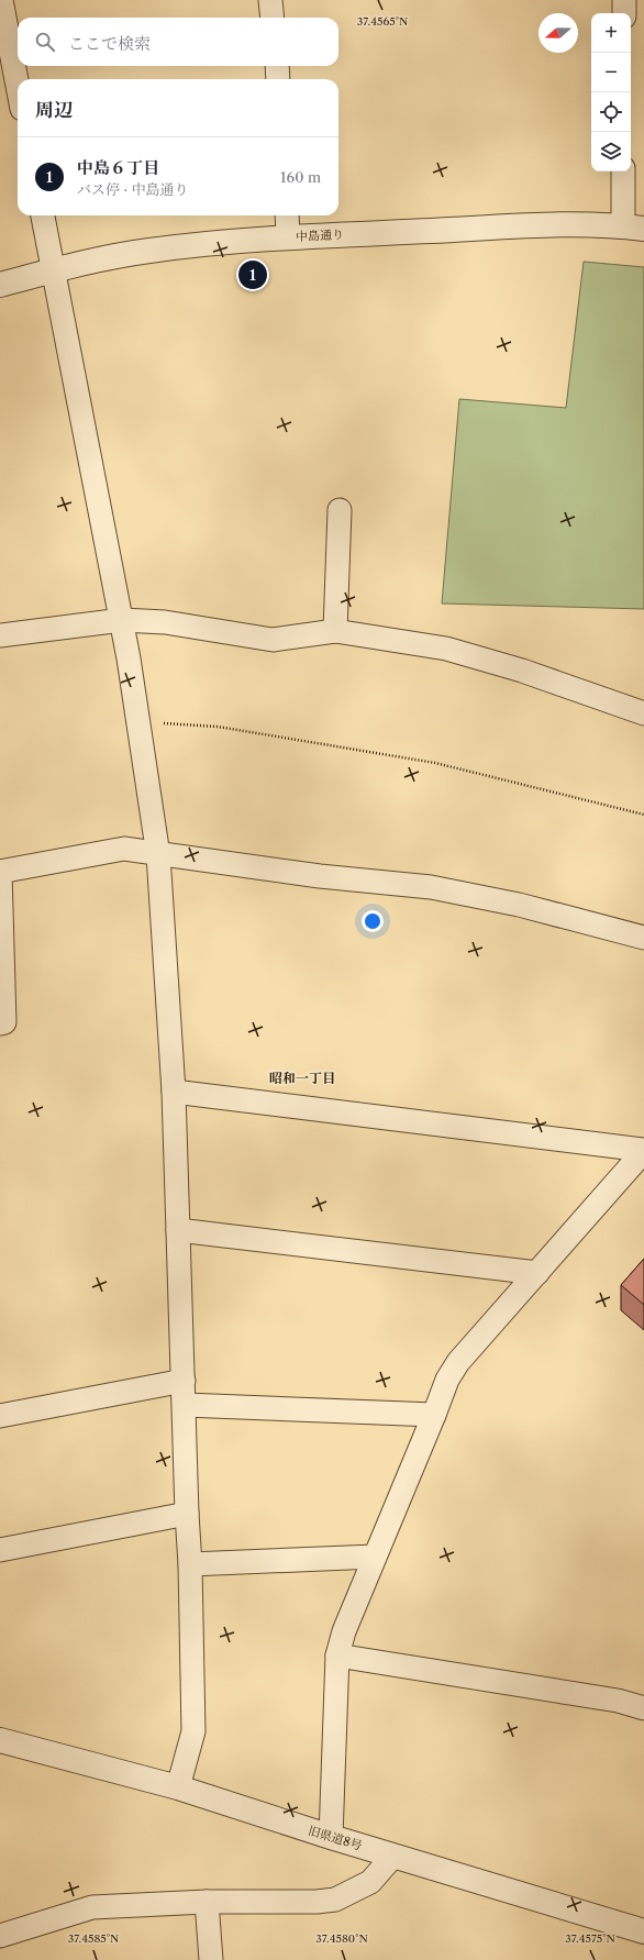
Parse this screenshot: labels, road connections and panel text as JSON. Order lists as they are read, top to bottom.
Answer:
{
  "streets": {
    "street": ["中島通り", "旧県道8号"]
  },
  "districts": ["昭和一丁目"],
  "north": "left",
  "page": {
    "map_buttons": ["+", "−"],
    "search": "ここで検索",
    "heading": "周辺",
    "list": [
      {
        "mark": "1",
        "name": "中島６丁目",
        "note": "バス停 · 中島通り",
        "value": "160 m"
      }
    ],
    "pins": "1"
  },
  "coordinates": [
    "37.4565°N",
    "37.4585°N",
    "37.4580°N",
    "37.4575°N"
  ]
}
